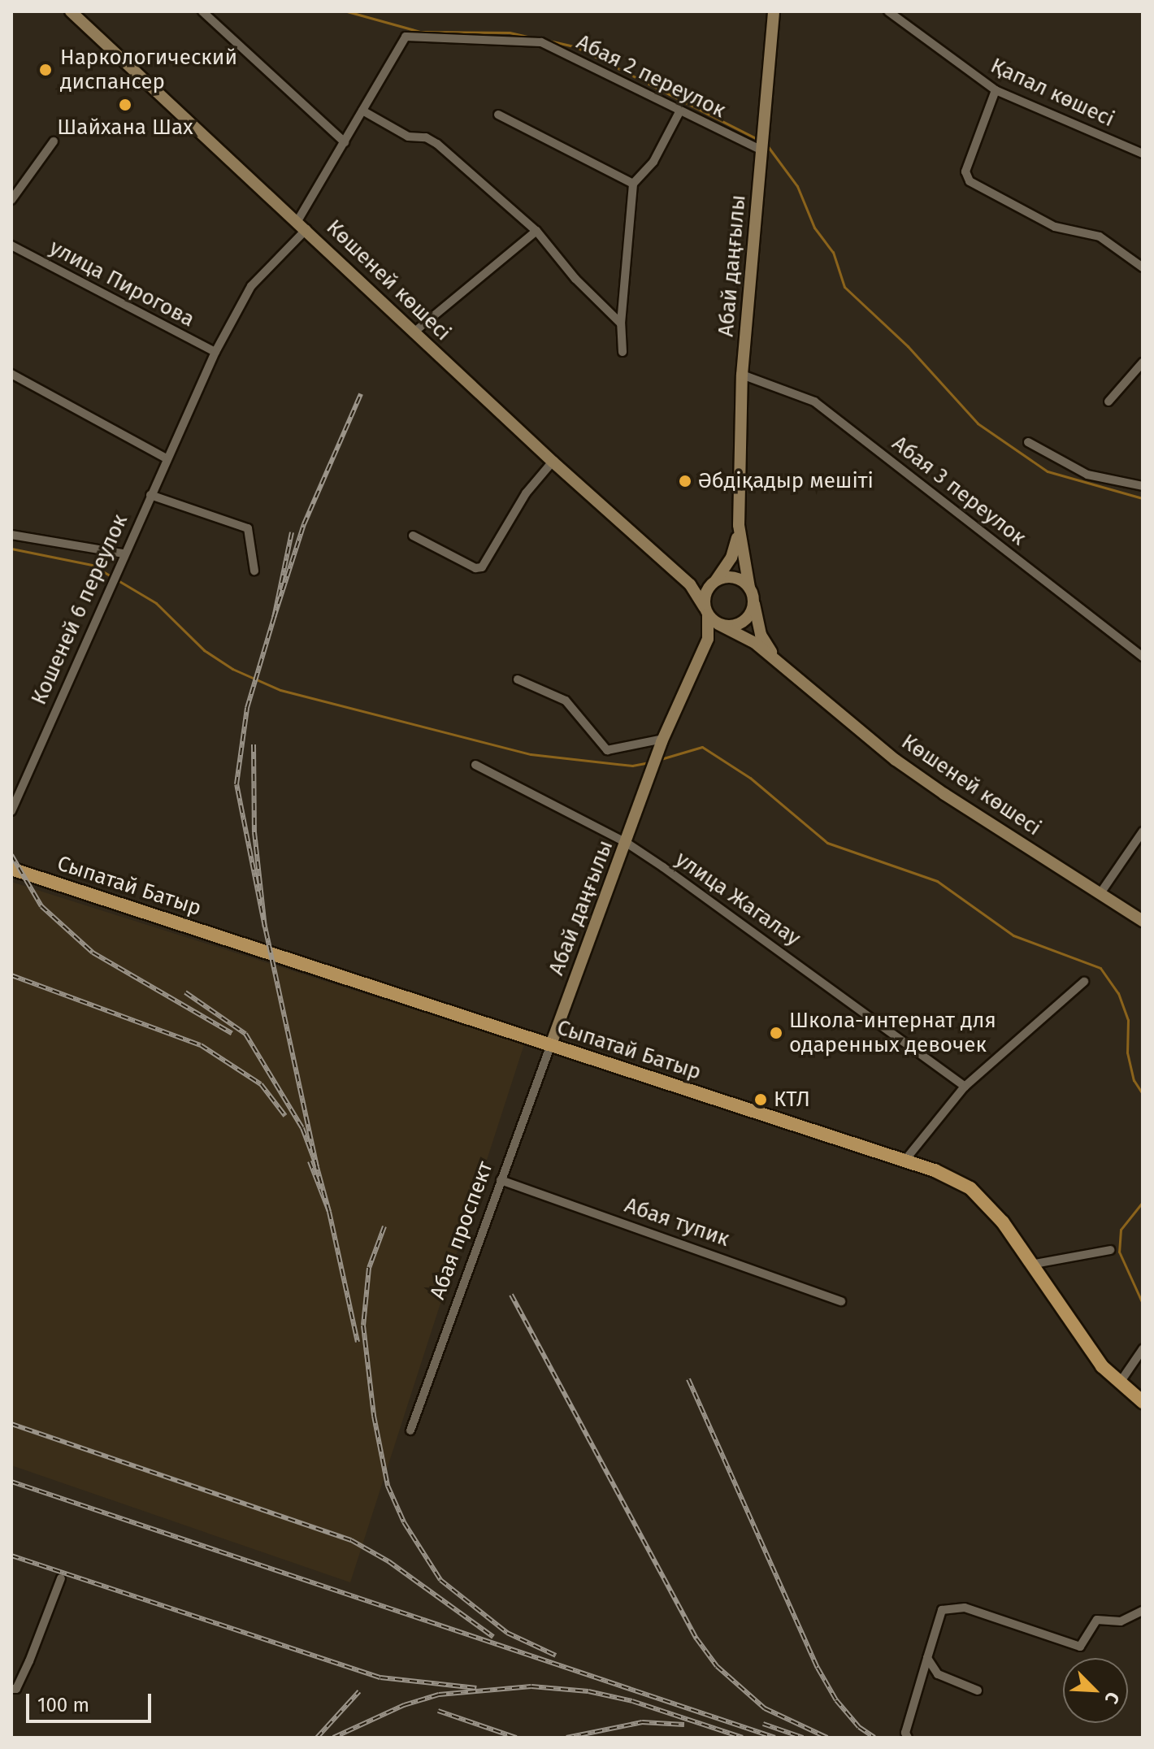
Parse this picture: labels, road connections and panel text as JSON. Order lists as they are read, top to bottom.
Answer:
{
  "streets": {
    "main road": ["Абай даңғылы", "Көшеней көшесі", "Сыпатай Батыр"],
    "street": [
      "Абая 2 переулок",
      "Қапал көшесі",
      "улица Пирогова",
      "Абая 3 переулок",
      "Кошеней 6 переулок",
      "улица Жагалау",
      "Абая тупик",
      "Абая проспект"
    ]
  },
  "crossings": [
    ["Абая 2 переулок", "Абай даңғылы"],
    ["Абая 2 переулок", "Кошеней 6 переулок"],
    ["Абай даңғылы", "Абая 3 переулок"],
    ["Абай даңғылы", "Сыпатай Батыр"],
    ["Абай даңғылы", "улица Жагалау"],
    ["Абай даңғылы", "Абая проспект"],
    ["Көшеней көшесі", "Кошеней 6 переулок"],
    ["улица Пирогова", "Кошеней 6 переулок"],
    ["Сыпатай Батыр", "Абая проспект"],
    ["Абая тупик", "Абая проспект"]
  ],
  "places": [
    "Наркологический диспансер",
    "Шайхана Шах",
    "Әбдіқадыр мешіті",
    "Школа-интернат для одаренных девочек",
    "КТЛ"
  ],
  "scale_bar": "100 m",
  "north": "bottom right"
}
